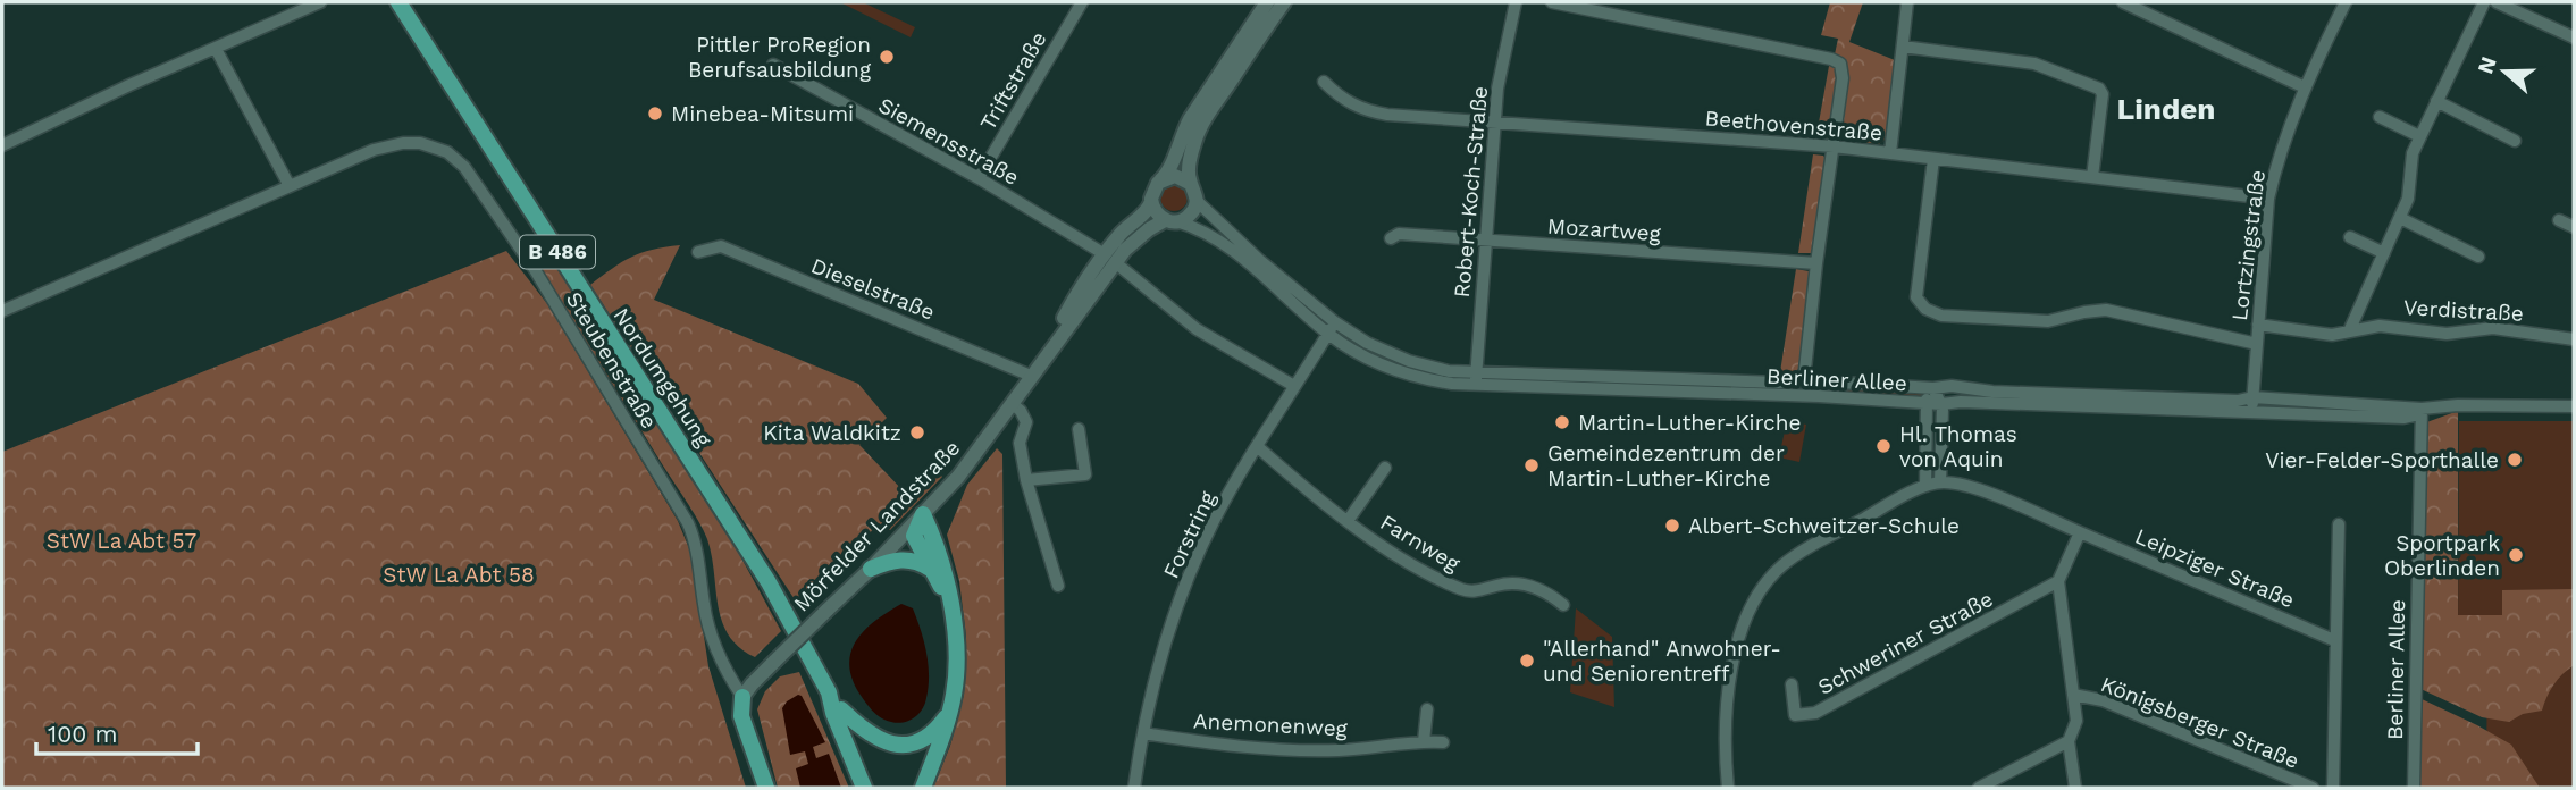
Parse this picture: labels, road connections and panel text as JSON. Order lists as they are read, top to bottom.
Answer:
{
  "streets": {
    "main road": ["B 486", "Nordumgehung", "Mörfelder Landstraße"],
    "street": [
      "Triftstraße",
      "Beethovenstraße",
      "Siemensstraße",
      "Robert-Koch-Straße",
      "Mozartweg",
      "Lortzingstraße",
      "Dieselstraße",
      "Verdistraße",
      "Steubenstraße",
      "Berliner Allee",
      "Forstring",
      "Farnweg",
      "Leipziger Straße",
      "Schweriner Straße",
      "Königsberger Straße",
      "Anemonenweg"
    ]
  },
  "crossings": [
    ["Triftstraße", "Siemensstraße"],
    ["Beethovenstraße", "Robert-Koch-Straße"],
    ["Beethovenstraße", "Lortzingstraße"],
    ["Siemensstraße", "Mörfelder Landstraße"],
    ["Siemensstraße", "Forstring"],
    ["Robert-Koch-Straße", "Mozartweg"],
    ["Robert-Koch-Straße", "Berliner Allee"],
    ["Lortzingstraße", "Verdistraße"],
    ["Lortzingstraße", "Berliner Allee"],
    ["B 486", "Nordumgehung"],
    ["Dieselstraße", "Mörfelder Landstraße"],
    ["Steubenstraße", "Mörfelder Landstraße"],
    ["Berliner Allee", "Mörfelder Landstraße"],
    ["Berliner Allee", "Forstring"],
    ["Forstring", "Farnweg"],
    ["Forstring", "Anemonenweg"]
  ],
  "districts": ["Linden"],
  "parks": ["StW La Abt 57", "StW La Abt 58"],
  "places": [
    "Pittler ProRegion Berufsausbildung",
    "Minebea-Mitsumi",
    "Martin-Luther-Kirche",
    "Kita Waldkitz",
    "Hl. Thomas von Aquin",
    "Vier-Felder-Sporthalle",
    "Gemeindezentrum der Martin-Luther-Kirche",
    "Albert-Schweitzer-Schule",
    "Sportpark Oberlinden",
    "\"Allerhand\" Anwohner- und Seniorentreff"
  ],
  "scale_bar": "100 m",
  "north": "left"
}
